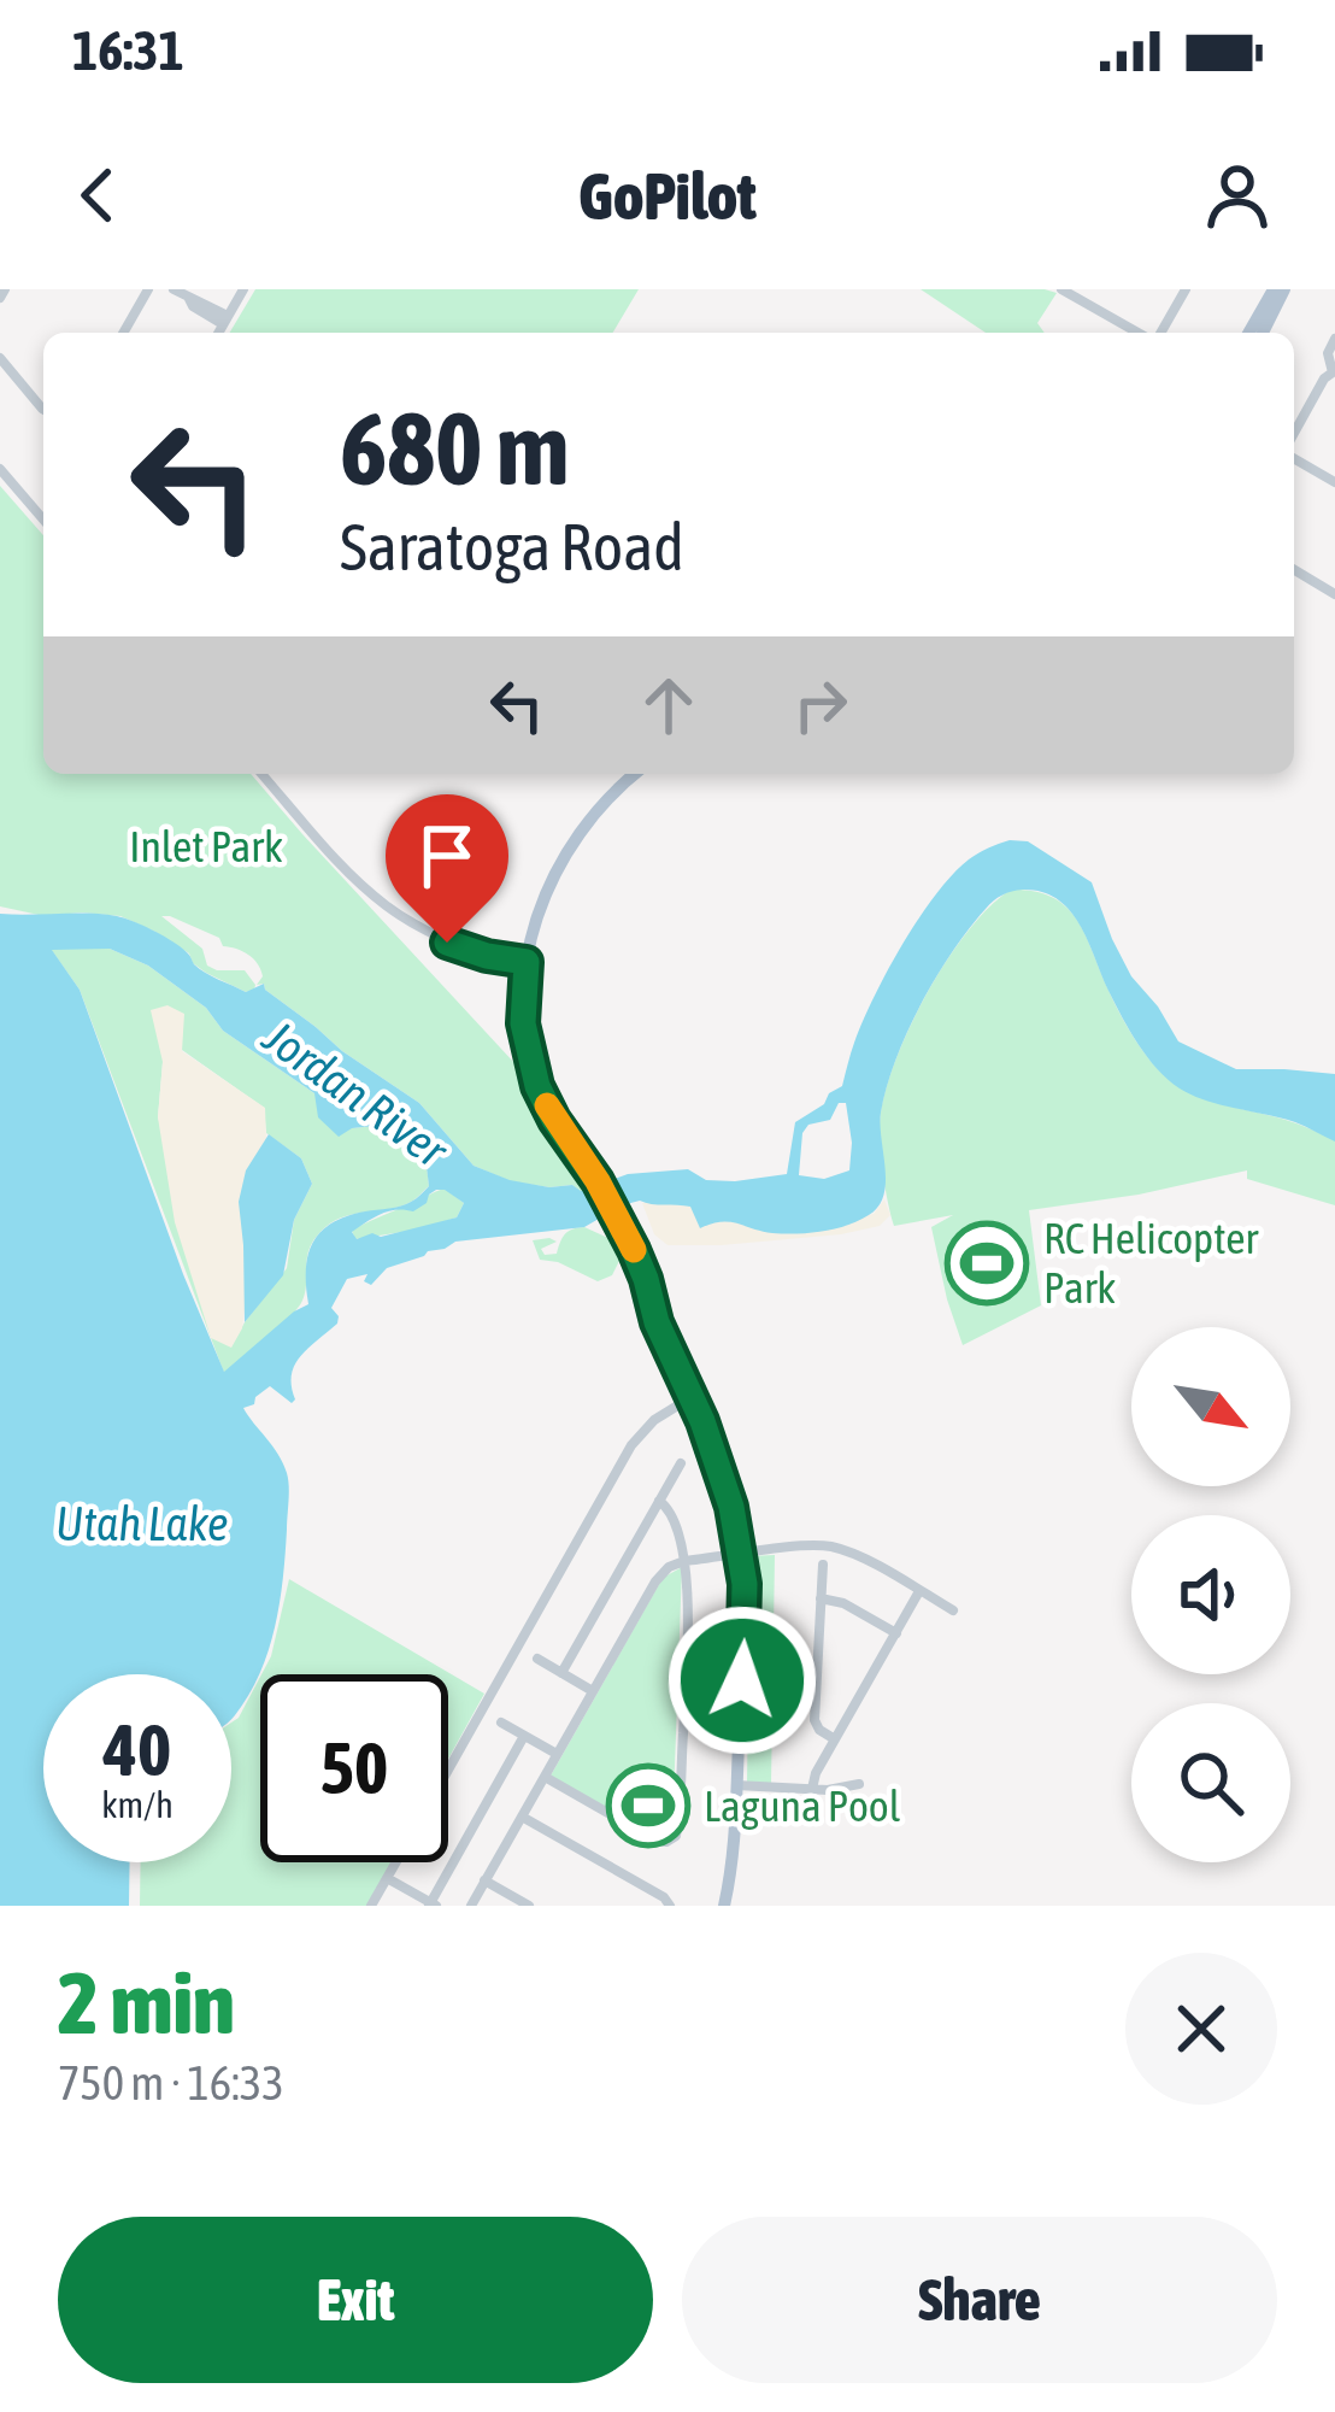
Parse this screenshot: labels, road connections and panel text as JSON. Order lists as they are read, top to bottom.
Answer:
{
  "water": ["Jordan River", "Utah Lake"],
  "parks": ["Inlet Park"],
  "places": {
    "sports": ["RC Helicopter Park", "Laguna Pool"]
  },
  "north": "bottom right",
  "page": {
    "status": "16:31",
    "header": "GoPilot",
    "turn": ["680 m", "Saratoga Road"],
    "speed": "40 km/h",
    "limit": "50",
    "heading": ["2 min", "750 m · 16:33"],
    "buttons": ["Exit", "Share"]
  }
}
